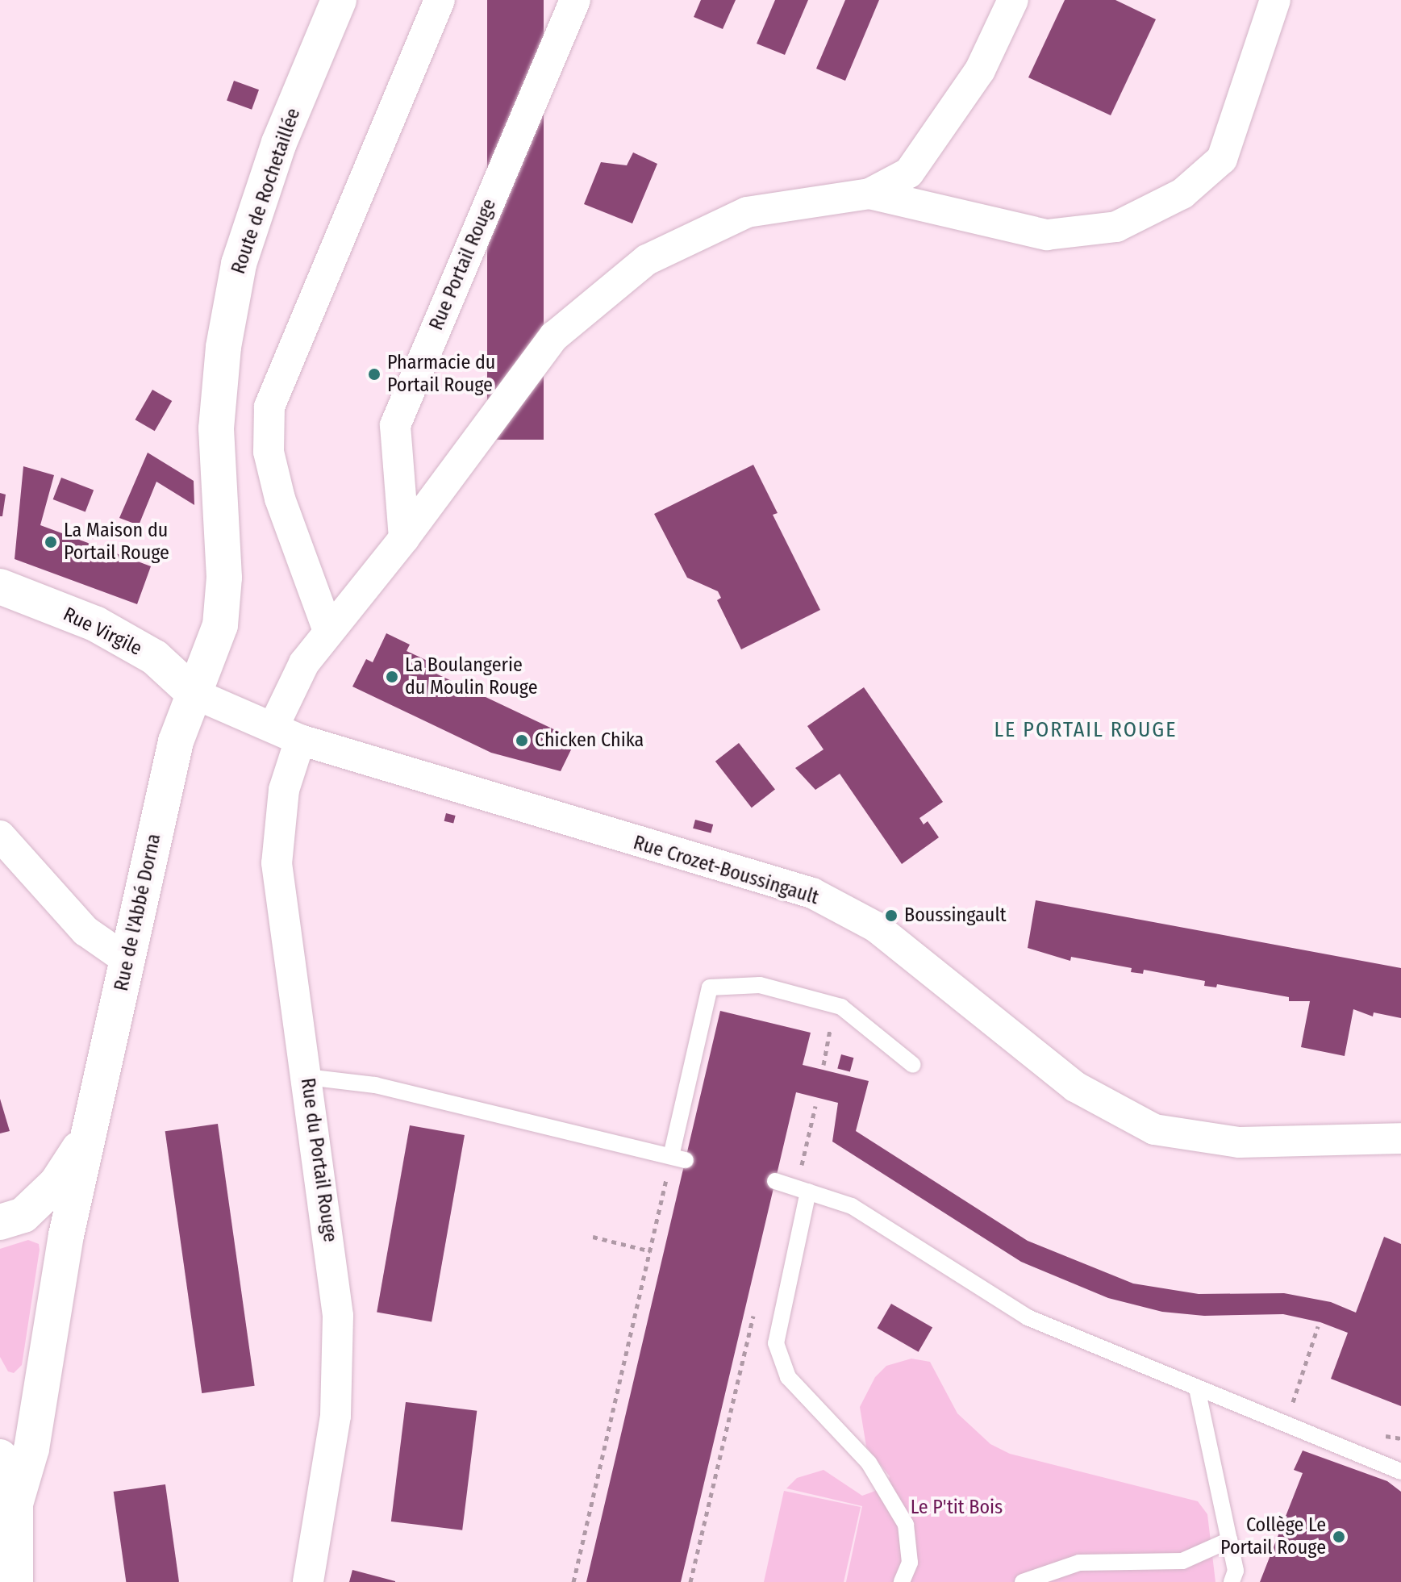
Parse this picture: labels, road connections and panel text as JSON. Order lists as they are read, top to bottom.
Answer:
{
  "streets": {
    "main road": ["Route de Rochetaillée", "Rue Virgile", "Rue de l'Abbé Dorna"],
    "street": ["Rue Portail Rouge", "Rue Crozet-Boussingault", "Rue du Portail Rouge"]
  },
  "crossings": [
    ["Route de Rochetaillée", "Rue Virgile"],
    ["Route de Rochetaillée", "Rue Crozet-Boussingault"],
    ["Route de Rochetaillée", "Rue de l'Abbé Dorna"],
    ["Rue Virgile", "Rue Crozet-Boussingault"],
    ["Rue Virgile", "Rue de l'Abbé Dorna"],
    ["Rue Crozet-Boussingault", "Rue de l'Abbé Dorna"],
    ["Rue Crozet-Boussingault", "Rue du Portail Rouge"]
  ],
  "districts": ["LE PORTAIL ROUGE"],
  "parks": ["Le P'tit Bois"],
  "places": [
    "Pharmacie du Portail Rouge",
    "La Maison du Portail Rouge",
    "La Boulangerie du Moulin Rouge",
    "Chicken Chika",
    "Boussingault",
    "Collège Le Portail Rouge"
  ]
}
